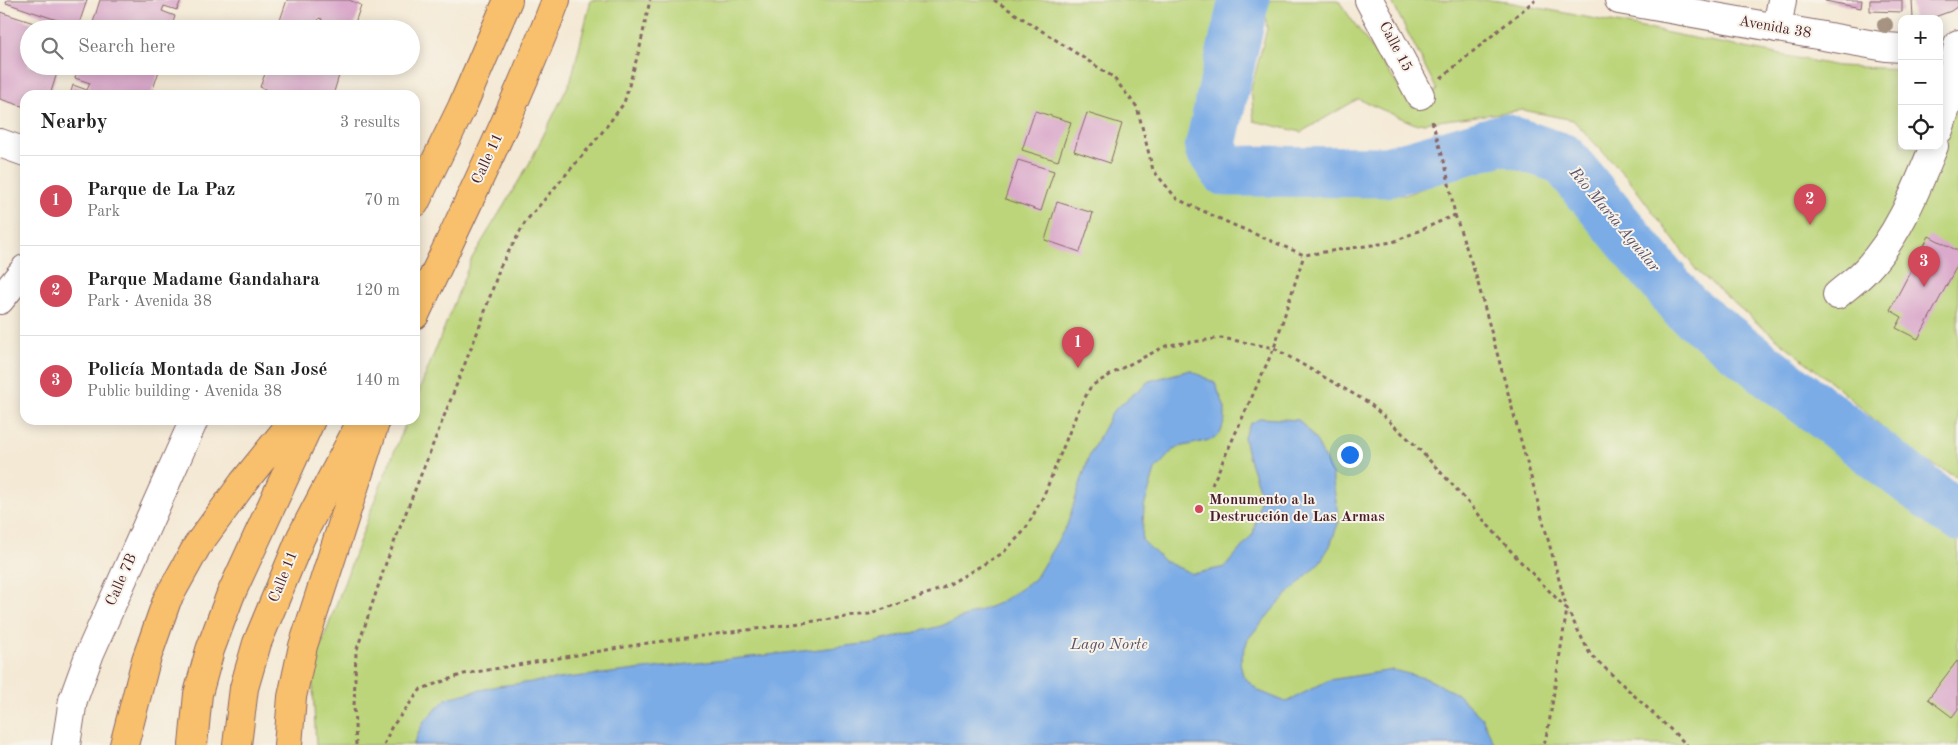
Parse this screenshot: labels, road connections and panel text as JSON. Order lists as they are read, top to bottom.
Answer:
{
  "streets": {
    "main road": ["Calle 11"],
    "street": ["Avenida 38", "Calle 15", "Calle 7B"]
  },
  "water": ["Río María Aguilar", "Lago Norte"],
  "places": ["Monumento a la Destrucción de Las Armas"],
  "page": {
    "map_buttons": ["+", "−"],
    "search": "Search here",
    "heading": ["Nearby", "3 results"],
    "list": [
      {
        "mark": "1",
        "name": "Parque de La Paz",
        "note": "Park",
        "value": "70 m"
      },
      {
        "mark": "2",
        "name": "Parque Madame Gandahara",
        "note": "Park · Avenida 38",
        "value": "120 m"
      },
      {
        "mark": "3",
        "name": "Policía Montada de San José",
        "note": "Public building · Avenida 38",
        "value": "140 m"
      }
    ],
    "pins": ["2", "3", "1"]
  }
}
